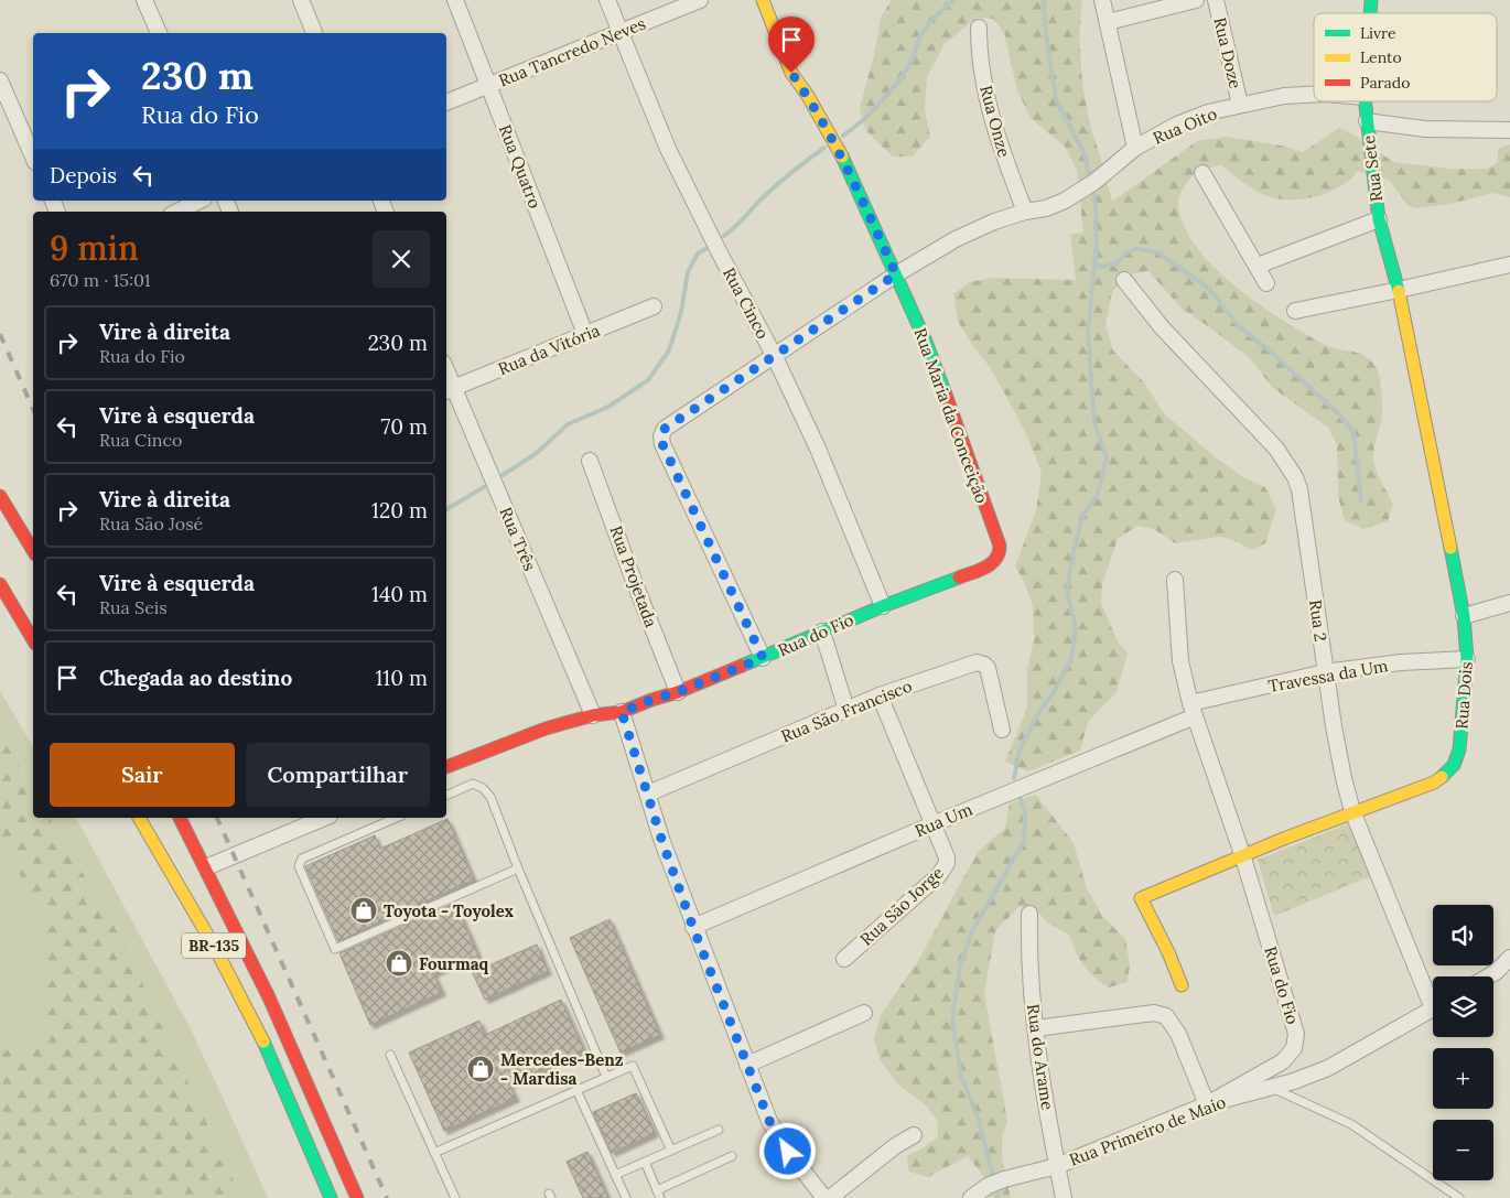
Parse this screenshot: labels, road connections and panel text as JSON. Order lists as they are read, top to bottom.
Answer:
{
  "streets": {
    "main road": [
      "Rua Sete",
      "Rua Maria da Conceição",
      "Rua do Fio",
      "Rua Dois",
      "BR-135"
    ],
    "street": [
      "Rua Tancredo Neves",
      "Rua Doze",
      "Rua Onze",
      "Rua Oito",
      "Rua Quatro",
      "Rua Cinco",
      "Rua da Vitória",
      "Rua Três",
      "Rua Projetada",
      "Rua 2",
      "Travessa da Um",
      "Rua São Francisco",
      "Rua Um",
      "Rua São Jorge",
      "Rua do Arame",
      "Rua Primeiro de Maio"
    ]
  },
  "crossings": [
    ["Rua Tancredo Neves", "Rua Quatro"],
    ["Rua Tancredo Neves", "Rua Cinco"],
    ["Rua Doze", "Rua Oito"],
    ["Rua Onze", "Rua Oito"],
    ["Rua Oito", "Rua Cinco"],
    ["Rua Oito", "Rua Maria da Conceição"],
    ["Rua Oito", "Rua do Fio"],
    ["Rua Quatro", "Rua da Vitória"],
    ["Rua Sete", "Rua Dois"],
    ["Rua Cinco", "Rua do Fio"],
    ["Rua da Vitória", "Rua Três"],
    ["Rua Maria da Conceição", "Rua do Fio"],
    ["Rua Três", "Rua do Fio"],
    ["Rua Projetada", "Rua do Fio"],
    ["Rua 2", "Travessa da Um"],
    ["Rua 2", "Rua Dois"],
    ["Rua do Fio", "Rua Dois"],
    ["Rua do Fio", "Rua Primeiro de Maio"],
    ["Travessa da Um", "Rua Dois"],
    ["Travessa da Um", "Rua Um"],
    ["Rua São Francisco", "Rua São Jorge"],
    ["Rua Um", "Rua São Jorge"],
    ["Rua do Arame", "Rua Primeiro de Maio"]
  ],
  "places": {
    "shop": ["Toyota - Toyolex", "Fourmaq", "Mercedes-Benz - Mardisa"]
  },
  "legend": ["Livre", "Lento", "Parado"],
  "page": {
    "turn": ["230 m", "Rua do Fio"],
    "then": "Depois",
    "heading": ["9 min", "670 m · 15:01"],
    "list": [
      {
        "name": "Vire à direita",
        "note": "Rua do Fio",
        "value": "230 m"
      },
      {
        "name": "Vire à esquerda",
        "note": "Rua Cinco",
        "value": "70 m"
      },
      {
        "name": "Vire à direita",
        "note": "Rua São José",
        "value": "120 m"
      },
      {
        "name": "Vire à esquerda",
        "note": "Rua Seis",
        "value": "140 m"
      },
      {
        "name": "Chegada ao destino",
        "value": "110 m"
      }
    ],
    "buttons": ["Sair", "Compartilhar"],
    "map_buttons": ["+", "−"]
  }
}
